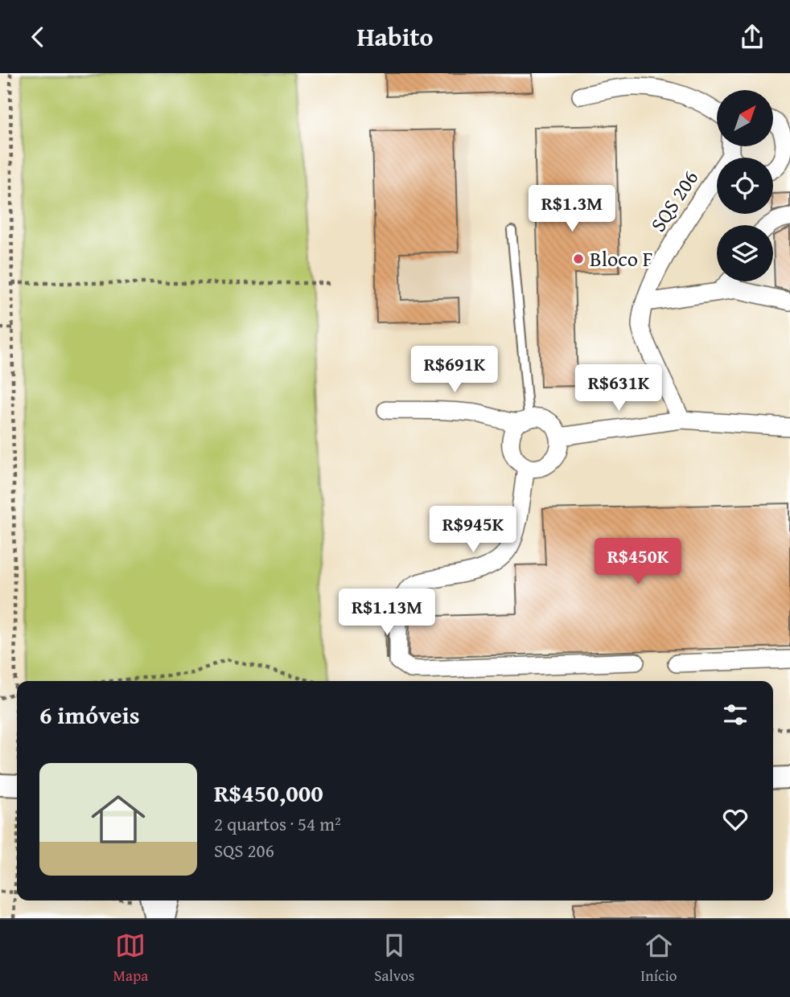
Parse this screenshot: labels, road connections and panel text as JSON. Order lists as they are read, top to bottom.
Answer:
{
  "streets": {
    "street": ["SQS 206"]
  },
  "places": ["Bloco F"],
  "north": "top right",
  "page": {
    "header": "Habito",
    "price": [
      "R$1.3M",
      "R$691K",
      "R$631K",
      "R$945K",
      "R$450K",
      "R$1.13M"
    ],
    "heading": "6 imóveis",
    "list": [
      {
        "name": "R$450,000",
        "note": "2 quartos · 54 m² · SQS 206"
      }
    ],
    "tabs": ["Mapa", "Salvos", "Início"]
  }
}
